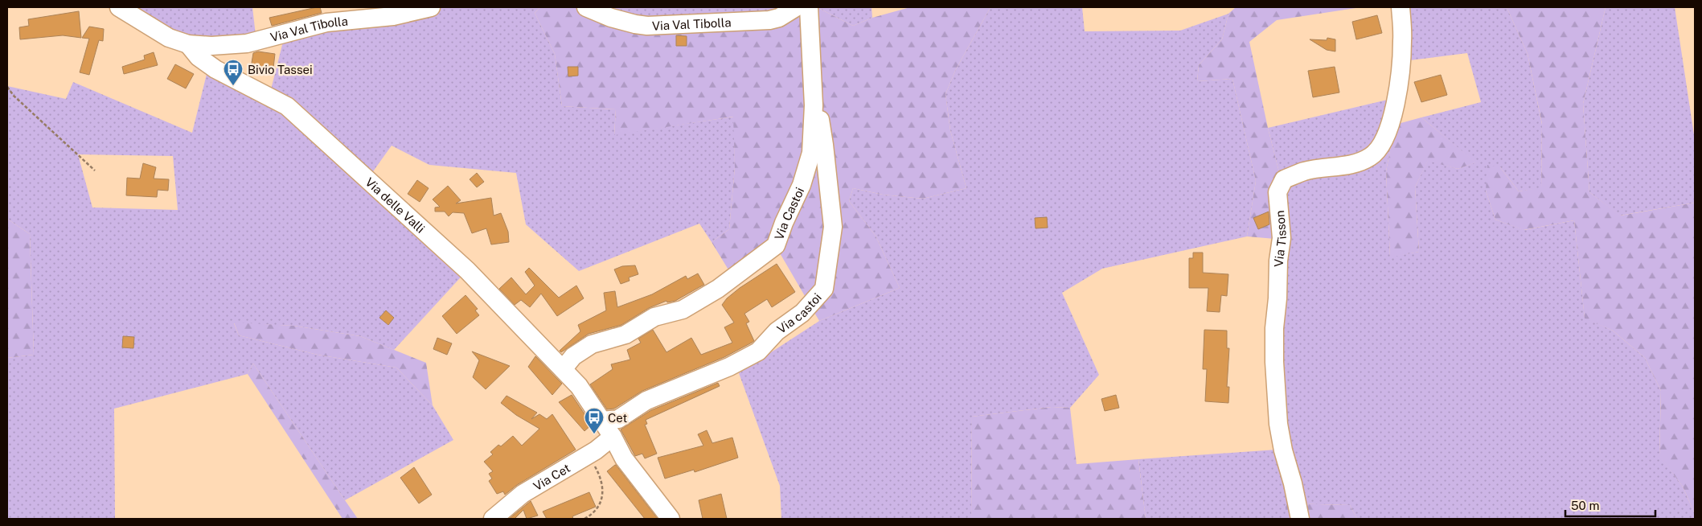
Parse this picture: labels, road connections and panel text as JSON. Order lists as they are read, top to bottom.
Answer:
{
  "streets": {
    "street": [
      "Via Val Tibolla",
      "Via delle Valli",
      "Via Castoi",
      "Via Tisson",
      "Via castoi",
      "Via Cet"
    ]
  },
  "crossings": [
    ["Via Val Tibolla", "Via delle Valli"],
    ["Via delle Valli", "Via Castoi"],
    ["Via delle Valli", "Via castoi"],
    ["Via delle Valli", "Via Cet"],
    ["Via Castoi", "Via castoi"]
  ],
  "places": {
    "bus stop": ["Bivio Tassei", "Cet"]
  },
  "scale_bar": "50 m"
}
